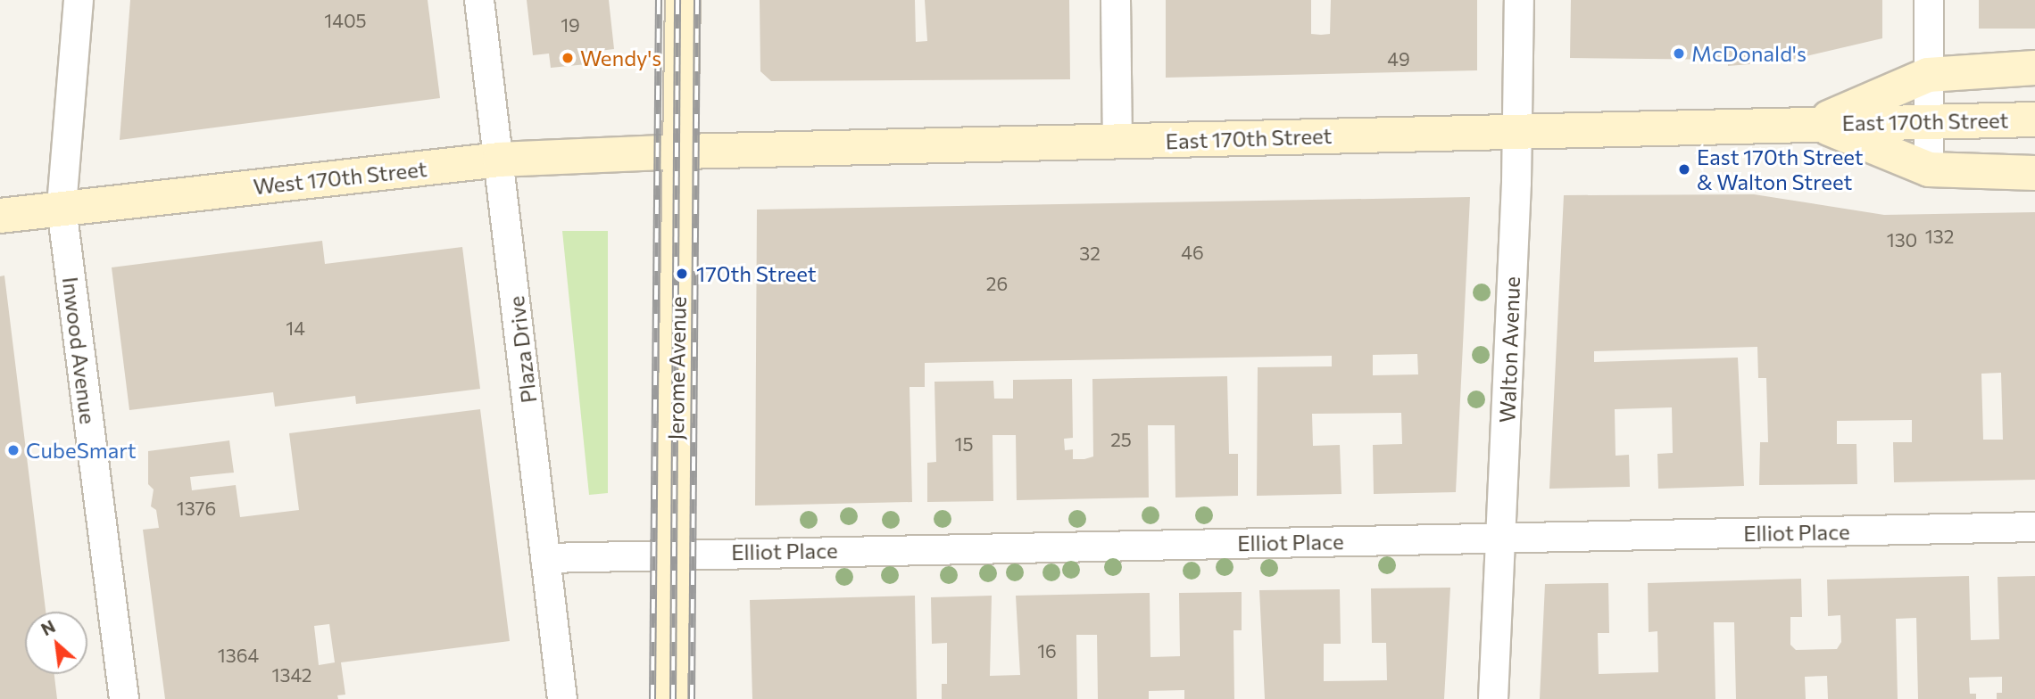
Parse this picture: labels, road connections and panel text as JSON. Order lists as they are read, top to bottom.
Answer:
{
  "streets": {
    "street": [
      "East 170th Street",
      "West 170th Street",
      "Plaza Drive",
      "Walton Avenue",
      "Inwood Avenue",
      "Jerome Avenue",
      "Elliot Place"
    ]
  },
  "crossings": [
    ["East 170th Street", "West 170th Street"],
    ["East 170th Street", "Walton Avenue"],
    ["East 170th Street", "Jerome Avenue"],
    ["West 170th Street", "Plaza Drive"],
    ["West 170th Street", "Inwood Avenue"],
    ["West 170th Street", "Jerome Avenue"],
    ["Plaza Drive", "Elliot Place"],
    ["Walton Avenue", "Elliot Place"],
    ["Jerome Avenue", "Elliot Place"]
  ],
  "places": [
    "McDonald's",
    "Wendy's",
    "East 170th Street & Walton Street",
    "170th Street",
    "CubeSmart"
  ],
  "house_numbers": [
    "1405",
    "19",
    "49",
    "132",
    "130",
    "46",
    "32",
    "26",
    "14",
    "25",
    "15",
    "1376",
    "16",
    "1364",
    "1342"
  ],
  "north": "top left"
}
